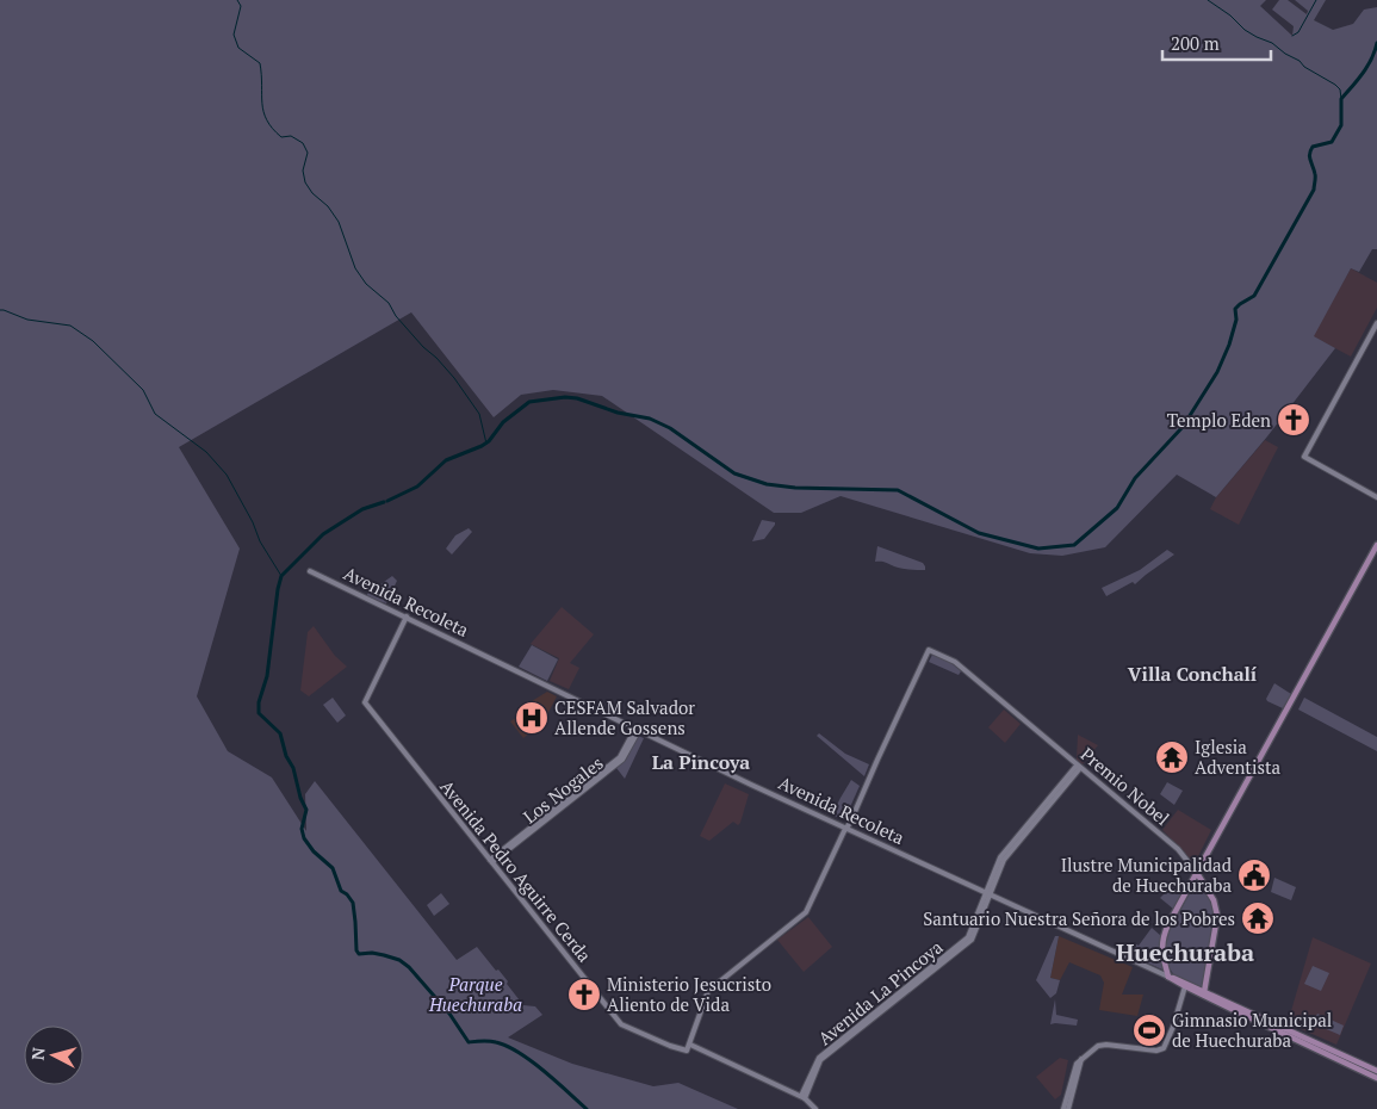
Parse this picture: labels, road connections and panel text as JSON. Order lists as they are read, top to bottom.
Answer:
{
  "streets": {
    "main road": ["Avenida Recoleta", "Premio Nobel"],
    "street": ["Los Nogales", "Avenida Pedro Aguirre Cerda", "Avenida La Pincoya"]
  },
  "crossings": [
    ["Avenida Recoleta", "Premio Nobel"],
    ["Avenida Recoleta", "Los Nogales"],
    ["Avenida Recoleta", "Avenida Pedro Aguirre Cerda"],
    ["Avenida Recoleta", "Avenida La Pincoya"],
    ["Premio Nobel", "Avenida La Pincoya"],
    ["Los Nogales", "Avenida Pedro Aguirre Cerda"],
    ["Avenida Pedro Aguirre Cerda", "Avenida La Pincoya"]
  ],
  "districts": ["Villa Conchalí", "La Pincoya", "Huechuraba"],
  "parks": ["Parque Huechuraba"],
  "places": {
    "church": ["Templo Eden", "Ministerio Jesucristo Aliento de Vida"],
    "hospital": ["CESFAM Salvador Allende Gossens"],
    "temple": ["Iglesia Adventista", "Santuario Nuestra Señora de los Pobres"],
    "public building": ["Ilustre Municipalidad de Huechuraba"],
    "sports": ["Gimnasio Municipal de Huechuraba"]
  },
  "scale_bar": "200 m",
  "north": "left"
}
